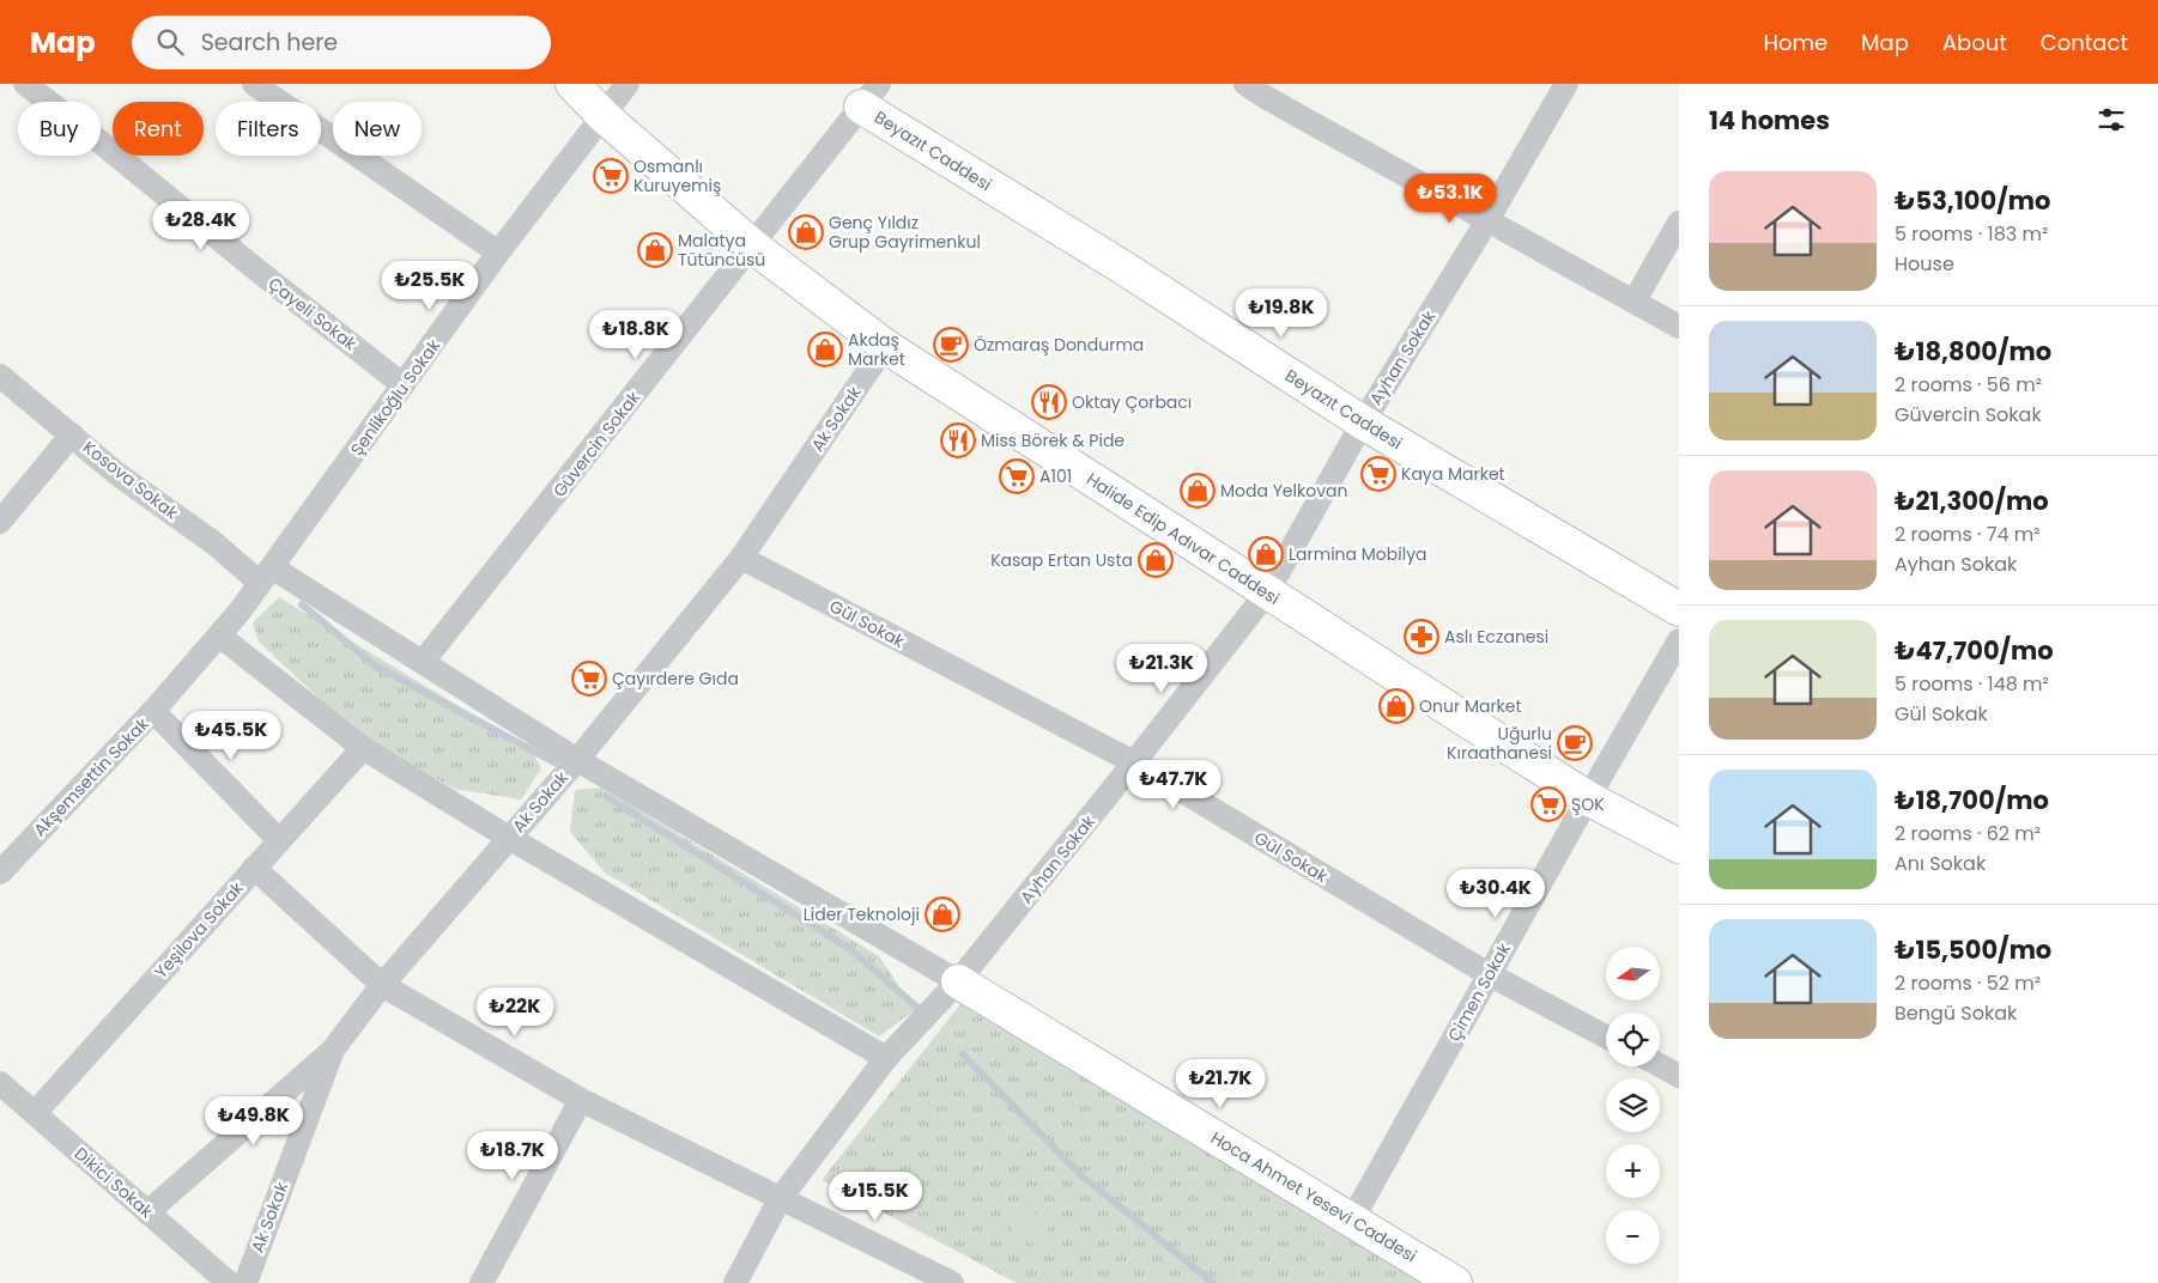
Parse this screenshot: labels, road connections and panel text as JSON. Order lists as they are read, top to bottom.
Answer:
{
  "streets": {
    "street": [
      "Beyazıt Caddesi",
      "Çayeli Sokak",
      "Ayhan Sokak",
      "Şenlikoğlu Sokak",
      "Ak Sokak",
      "Güvercin Sokak",
      "Kosova Sokak",
      "Halide Edip Adıvar Caddesi",
      "Gül Sokak",
      "Akşemsettin Sokak",
      "Yeşilova Sokak",
      "Çimen Sokak",
      "Dikici Sokak",
      "Hoca Ahmet Yesevi Caddesi"
    ]
  },
  "crossings": [
    ["Beyazıt Caddesi", "Ayhan Sokak"],
    ["Beyazıt Caddesi", "Güvercin Sokak"],
    ["Çayeli Sokak", "Şenlikoğlu Sokak"],
    ["Ayhan Sokak", "Kosova Sokak"],
    ["Ayhan Sokak", "Halide Edip Adıvar Caddesi"],
    ["Ayhan Sokak", "Gül Sokak"],
    ["Ayhan Sokak", "Hoca Ahmet Yesevi Caddesi"],
    ["Şenlikoğlu Sokak", "Kosova Sokak"],
    ["Şenlikoğlu Sokak", "Halide Edip Adıvar Caddesi"],
    ["Şenlikoğlu Sokak", "Akşemsettin Sokak"],
    ["Ak Sokak", "Kosova Sokak"],
    ["Ak Sokak", "Halide Edip Adıvar Caddesi"],
    ["Ak Sokak", "Gül Sokak"],
    ["Güvercin Sokak", "Kosova Sokak"],
    ["Güvercin Sokak", "Halide Edip Adıvar Caddesi"],
    ["Kosova Sokak", "Akşemsettin Sokak"],
    ["Kosova Sokak", "Hoca Ahmet Yesevi Caddesi"],
    ["Halide Edip Adıvar Caddesi", "Çimen Sokak"],
    ["Gül Sokak", "Çimen Sokak"],
    ["Yeşilova Sokak", "Dikici Sokak"],
    ["Çimen Sokak", "Hoca Ahmet Yesevi Caddesi"]
  ],
  "places": {
    "supermarket": [
      "Osmanlı Kuruyemiş",
      "Kaya Market",
      "A101",
      "Çayırdere Gıda",
      "ŞOK"
    ],
    "shop": [
      "Genç Yıldız Grup Gayrimenkul",
      "Malatya Tütüncüsü",
      "Akdaş Market",
      "Moda Yelkovan",
      "Larmina Mobilya",
      "Kasap Ertan Usta",
      "Onur Market",
      "Lider Teknoloji"
    ],
    "cafe": ["Özmaraş Dondurma", "Uğurlu Kıraathanesi"],
    "restaurant": ["Oktay Çorbacı", "Miss Börek & Pide"],
    "pharmacy": ["Aslı Eczanesi"]
  },
  "north": "left",
  "page": {
    "header": "Map",
    "search": "Search here",
    "nav": [
      "Home",
      "Map",
      "About",
      "Contact"
    ],
    "heading": "14 homes",
    "chip": [
      "Buy",
      "Rent",
      "Filters",
      "New"
    ],
    "list": [
      {
        "name": "₺53,100/mo",
        "note": "5 rooms · 183 m² · House"
      },
      {
        "name": "₺18,800/mo",
        "note": "2 rooms · 56 m² · Güvercin Sokak"
      },
      {
        "name": "₺21,300/mo",
        "note": "2 rooms · 74 m² · Ayhan Sokak"
      },
      {
        "name": "₺47,700/mo",
        "note": "5 rooms · 148 m² · Gül Sokak"
      },
      {
        "name": "₺18,700/mo",
        "note": "2 rooms · 62 m² · Anı Sokak"
      },
      {
        "name": "₺15,500/mo",
        "note": "2 rooms · 52 m² · Bengü Sokak"
      }
    ],
    "price": [
      "₺53.1K",
      "₺28.4K",
      "₺25.5K",
      "₺19.8K",
      "₺18.8K",
      "₺21.3K",
      "₺45.5K",
      "₺47.7K",
      "₺30.4K",
      "₺22K",
      "₺21.7K",
      "₺49.8K",
      "₺18.7K",
      "₺15.5K"
    ],
    "map_buttons": ["+", "−"]
  }
}
